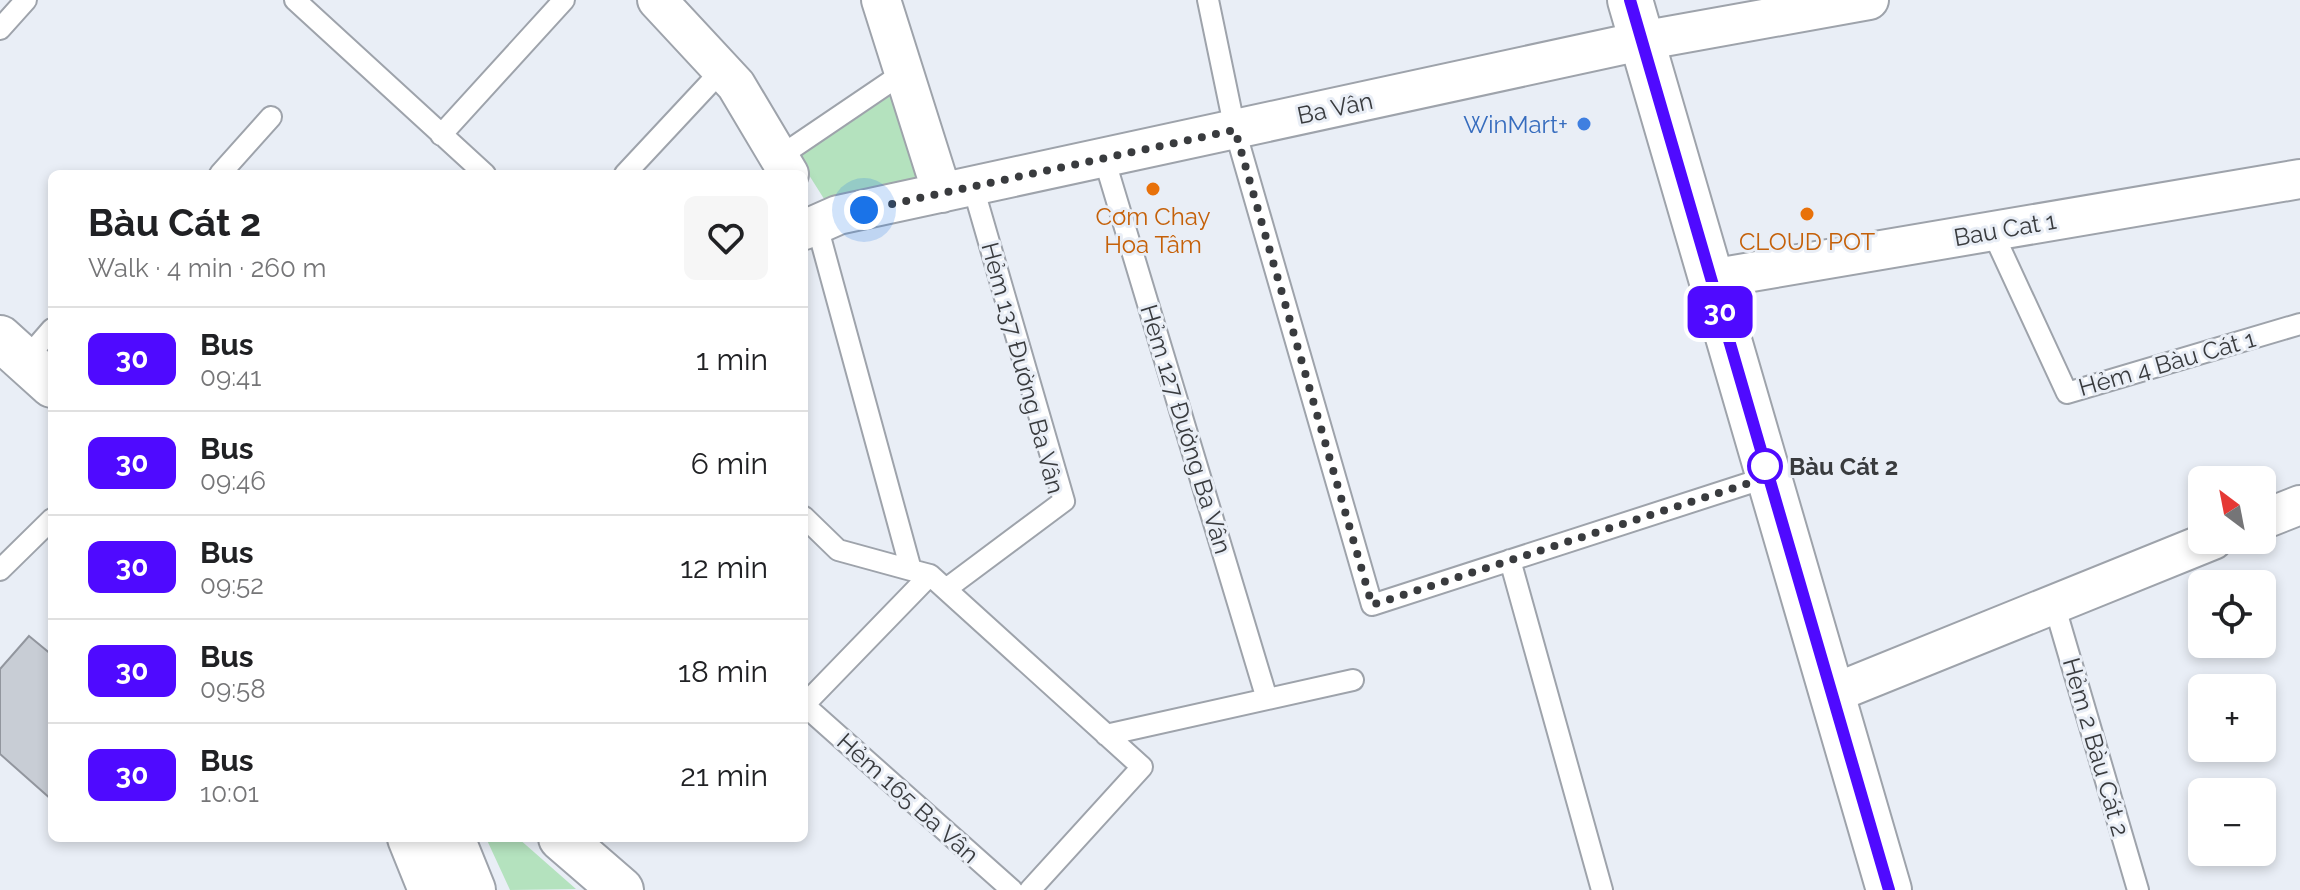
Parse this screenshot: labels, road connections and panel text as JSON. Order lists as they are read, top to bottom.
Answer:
{
  "streets": {
    "street": ["Ba Vân", "Bau Cat 1"],
    "lane": [
      "Hẻm 4 Bàu Cát 1",
      "Hẻm 137 Đường Ba Vân",
      "Hẻm 127 Đường Ba Vân",
      "Hẻm 2 Bàu Cát 2",
      "Hẻm 165 Ba Vân"
    ]
  },
  "crossings": [
    ["Ba Vân", "Hẻm 137 Đường Ba Vân"],
    ["Ba Vân", "Hẻm 127 Đường Ba Vân"],
    ["Bau Cat 1", "Hẻm 4 Bàu Cát 1"]
  ],
  "places": [
    "WinMart+",
    "Cơm Chay Hoa Tâm",
    "CLOUD POT",
    "Bàu Cát 2"
  ],
  "lines": ["bus line 30"],
  "north": "top left",
  "page": {
    "on_map": "30",
    "heading": ["Bàu Cát 2", "Walk · 4 min · 260 m"],
    "list": [
      {
        "mark": "30",
        "name": "Bus",
        "note": "09:41",
        "value": "1 min"
      },
      {
        "mark": "30",
        "name": "Bus",
        "note": "09:46",
        "value": "6 min"
      },
      {
        "mark": "30",
        "name": "Bus",
        "note": "09:52",
        "value": "12 min"
      },
      {
        "mark": "30",
        "name": "Bus",
        "note": "09:58",
        "value": "18 min"
      },
      {
        "mark": "30",
        "name": "Bus",
        "note": "10:01",
        "value": "21 min"
      }
    ],
    "map_buttons": ["+", "−"]
  }
}
